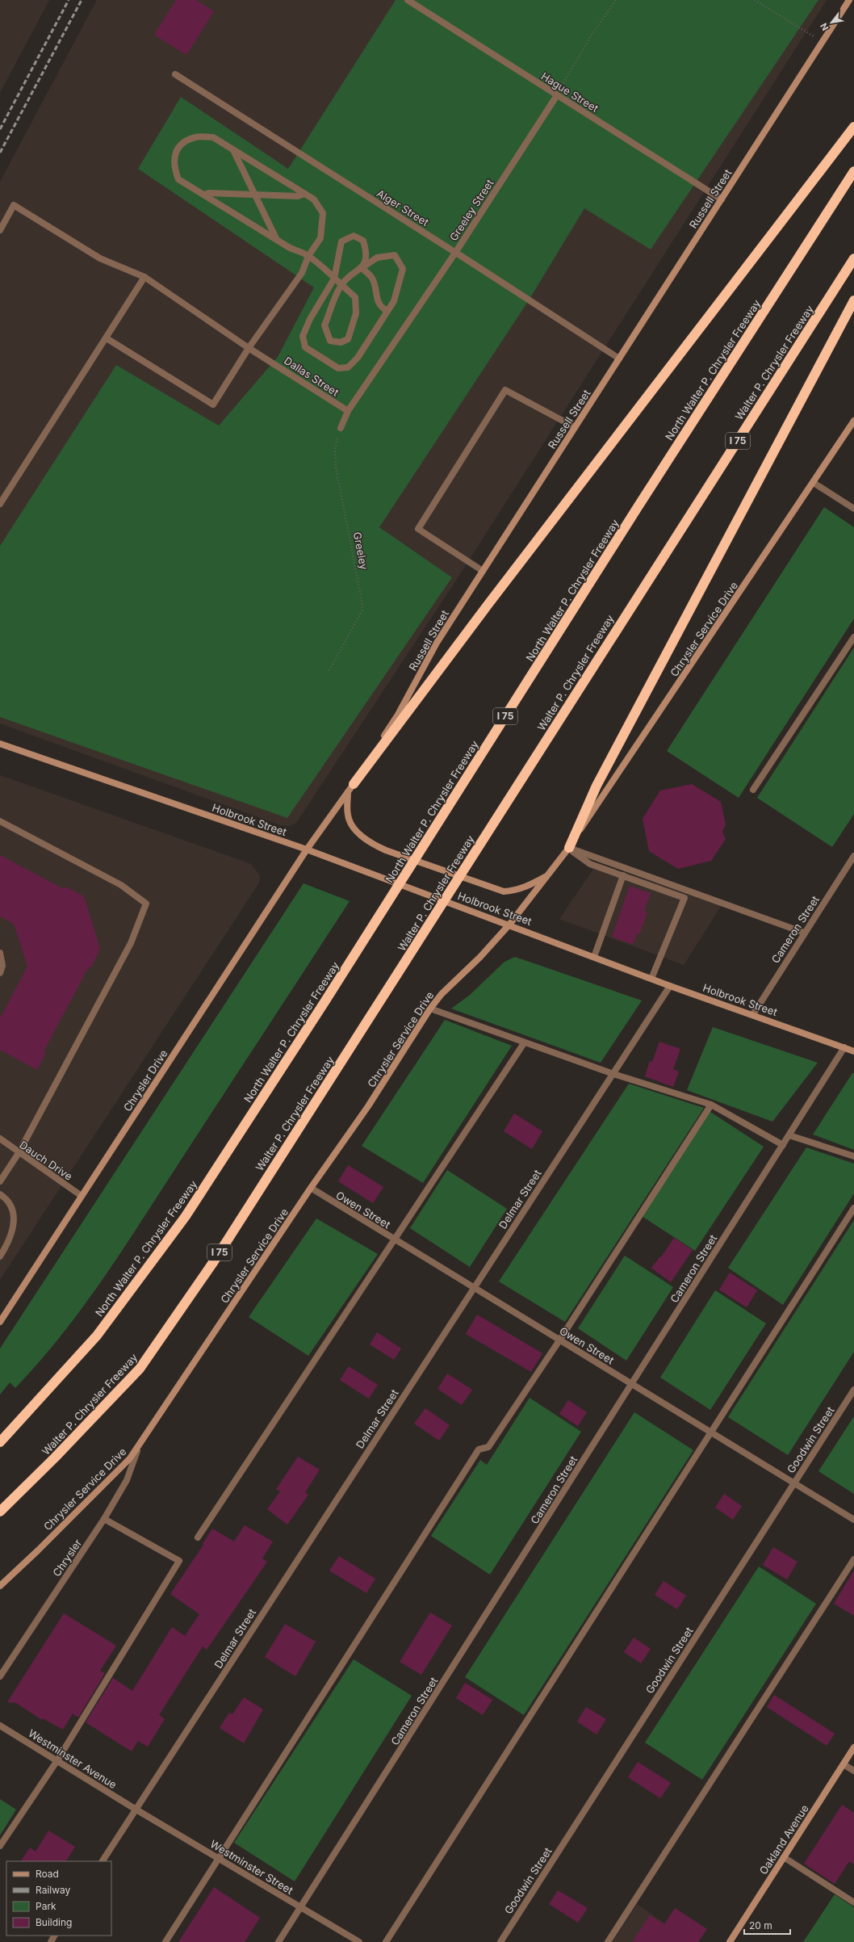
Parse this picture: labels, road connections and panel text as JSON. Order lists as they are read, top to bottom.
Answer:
{
  "streets": {
    "highway": ["Walter P. Chrysler Freeway", "North Walter P. Chrysler Freeway", "I 75"],
    "street": [
      "Hague Street",
      "Russell Street",
      "Alger Street",
      "Greeley Street",
      "Dallas Street",
      "Chrysler Service Drive",
      "Holbrook Street",
      "Cameron Street",
      "Chrysler Drive",
      "Dauch Drive",
      "Delmar Street",
      "Owen Street",
      "Goodwin Street",
      "Chrysler",
      "Westminster Avenue",
      "Oakland Avenue",
      "Westminster Street"
    ],
    "path": ["Greeley"]
  },
  "crossings": [
    ["Hague Street", "Russell Street"],
    ["Hague Street", "Greeley Street"],
    ["Russell Street", "Alger Street"],
    ["Russell Street", "Holbrook Street"],
    ["Russell Street", "Chrysler Drive"],
    ["Alger Street", "Greeley Street"],
    ["Greeley Street", "Dallas Street"],
    ["Greeley Street", "Greeley"],
    ["Chrysler Service Drive", "Holbrook Street"],
    ["Chrysler Service Drive", "Owen Street"],
    ["Chrysler Service Drive", "Chrysler"],
    ["Holbrook Street", "Cameron Street"],
    ["Holbrook Street", "Chrysler Drive"],
    ["Holbrook Street", "Delmar Street"],
    ["Cameron Street", "Owen Street"],
    ["Cameron Street", "Westminster Street"],
    ["Chrysler Drive", "Dauch Drive"],
    ["Delmar Street", "Owen Street"],
    ["Delmar Street", "Westminster Avenue"],
    ["Delmar Street", "Westminster Street"],
    ["Owen Street", "Goodwin Street"],
    ["Westminster Avenue", "Westminster Street"]
  ],
  "legend": [
    "Road",
    "Railway",
    "Park",
    "Building"
  ],
  "scale_bar": "20 m",
  "north": "bottom left"
}
